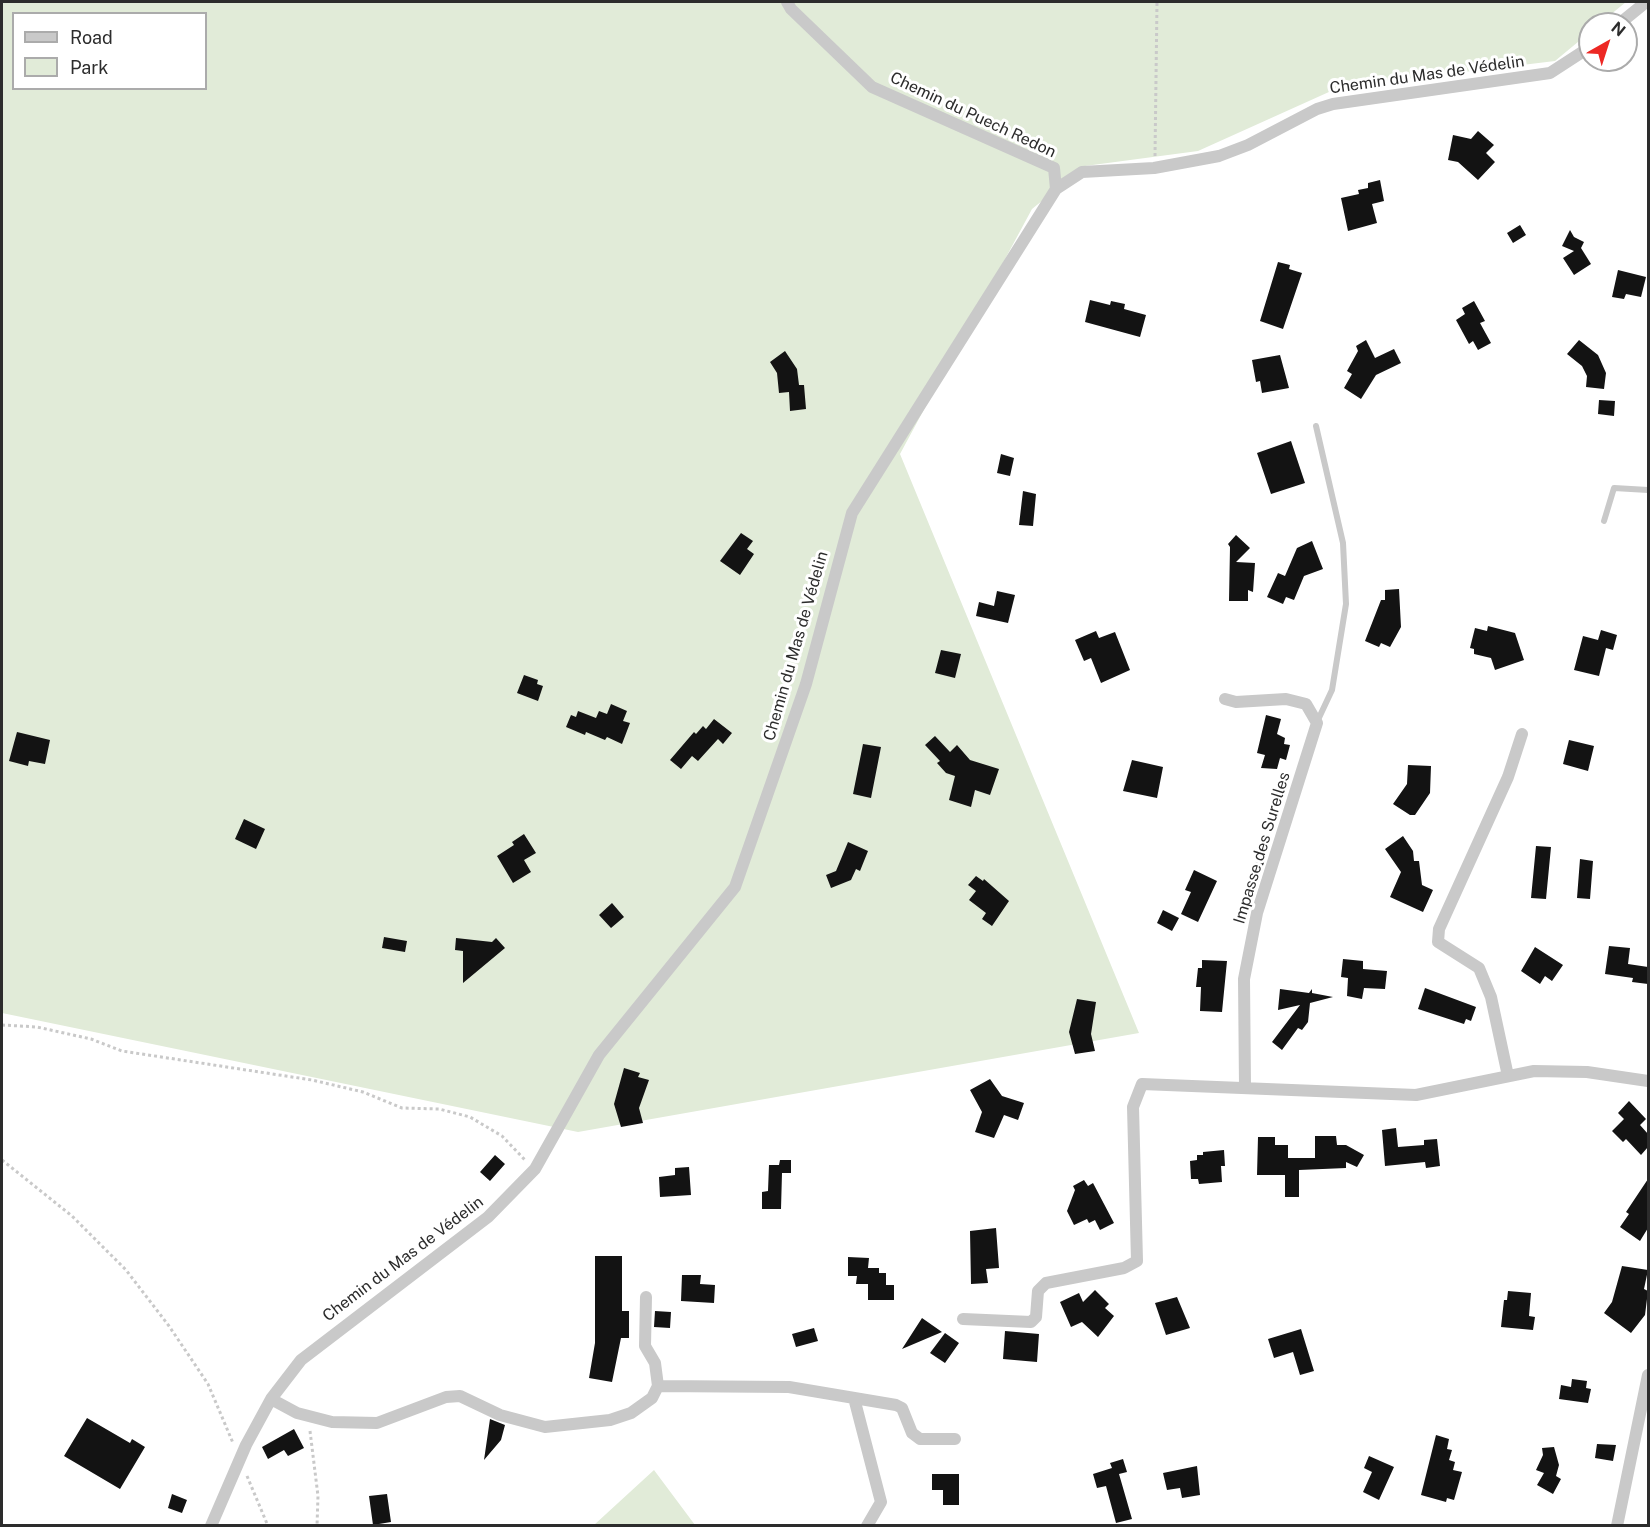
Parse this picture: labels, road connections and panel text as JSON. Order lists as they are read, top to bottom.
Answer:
{
  "streets": {
    "street": ["Chemin du Mas de Védelin", "Chemin du Puech Redon", "Impasse des Surelles"]
  },
  "crossings": [
    ["Chemin du Mas de Védelin", "Chemin du Puech Redon"]
  ],
  "legend": ["Road", "Park"],
  "north": "top right"
}
